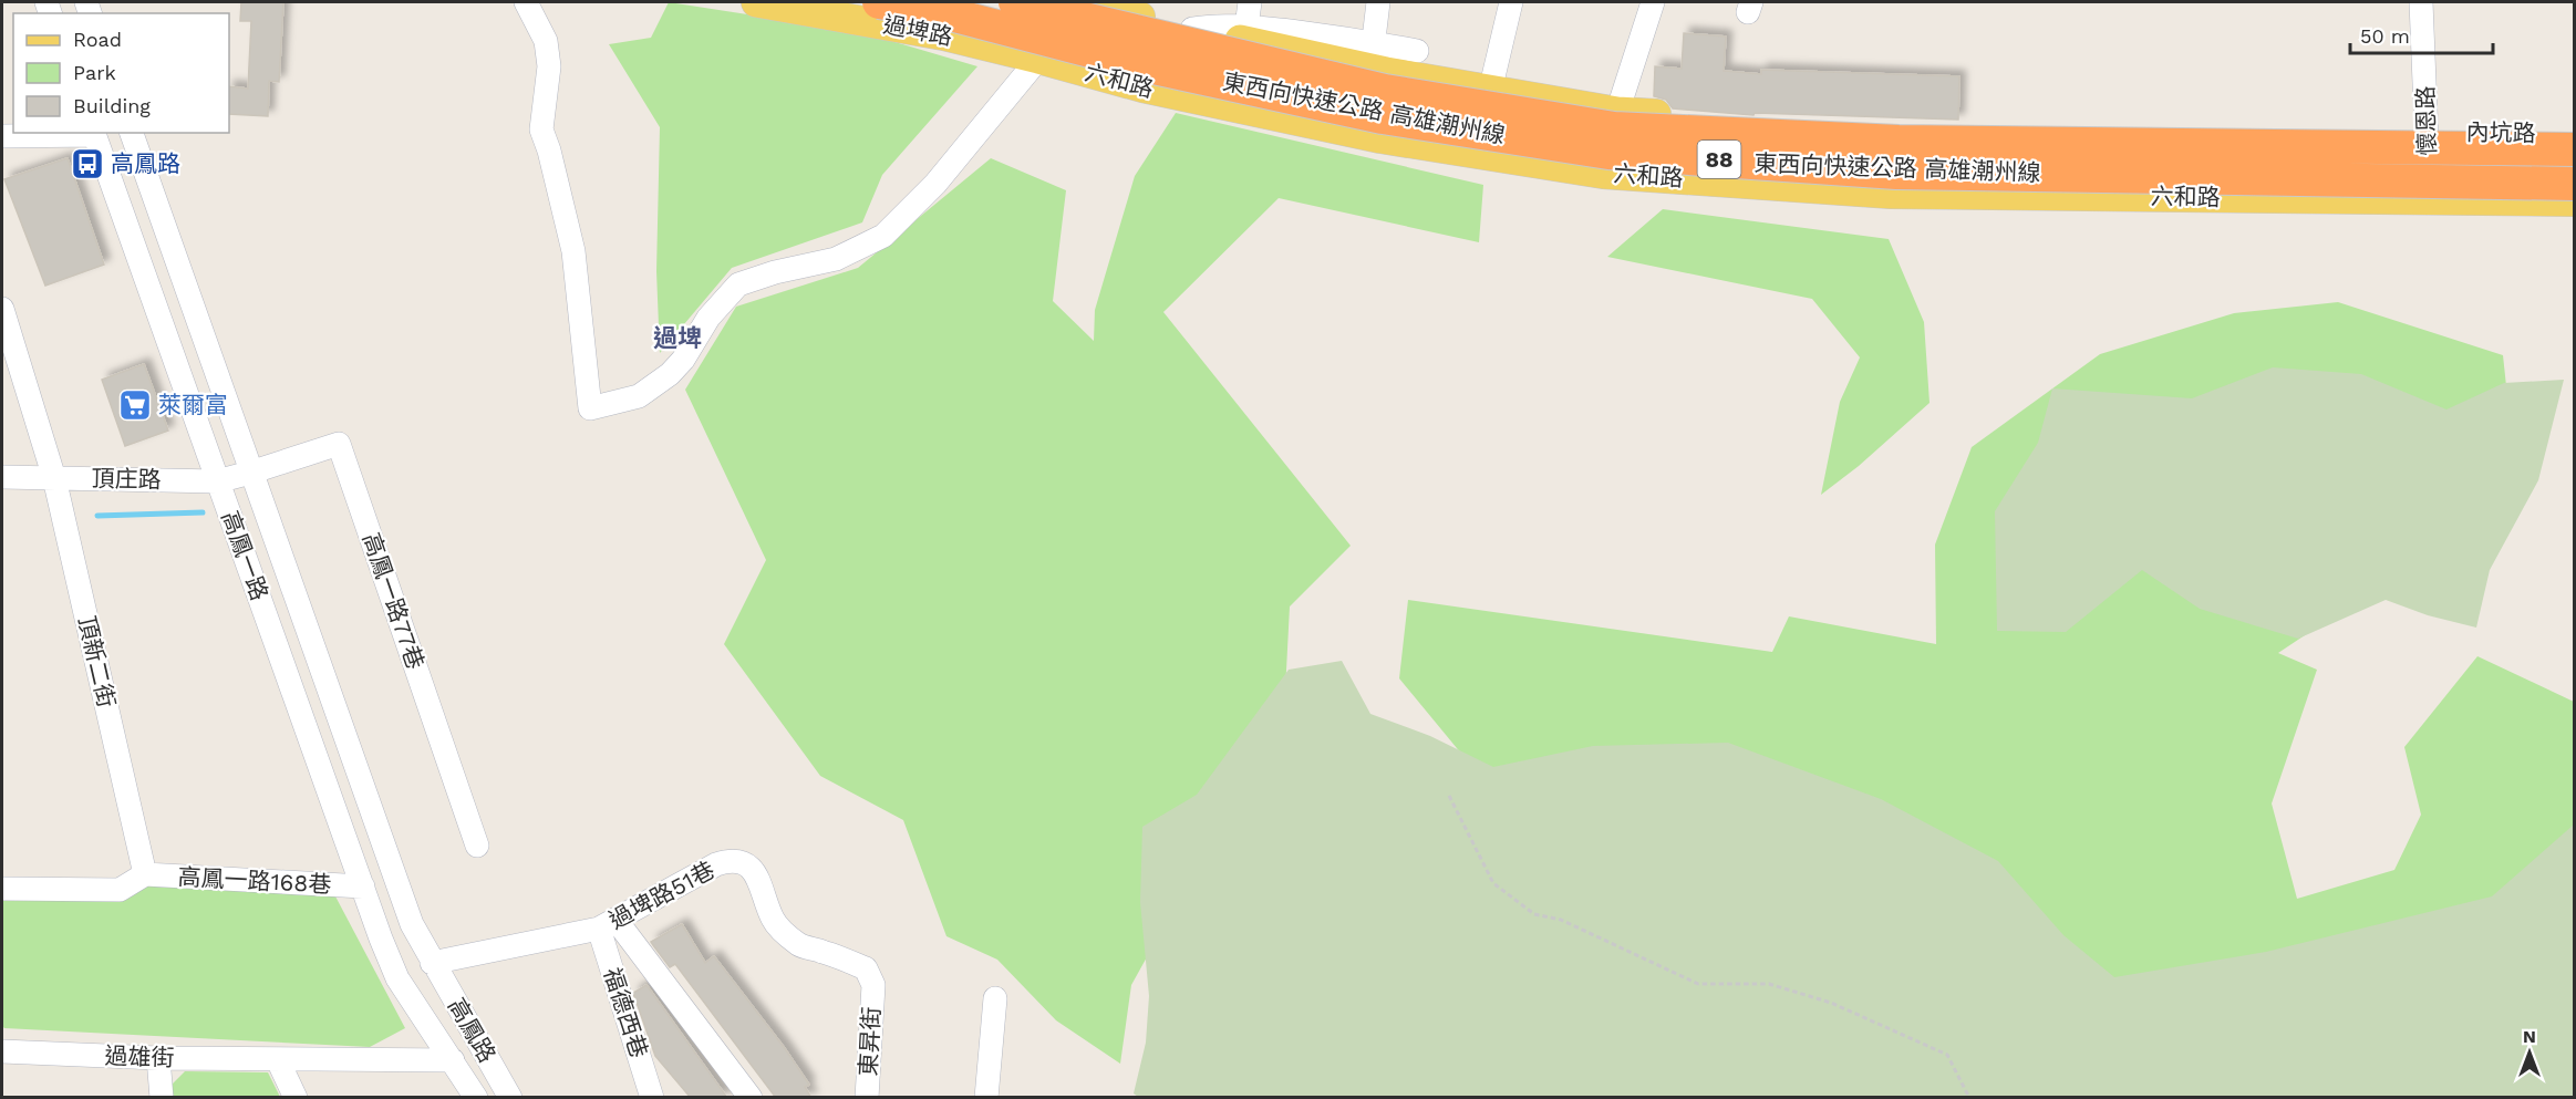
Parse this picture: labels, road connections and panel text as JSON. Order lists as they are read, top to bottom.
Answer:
{
  "streets": {
    "highway": ["東西向快速公路 高雄潮州線", "88"],
    "main road": ["過埤路", "六和路", "內坑路"],
    "street": [
      "懷恩路",
      "頂庄路",
      "高鳳一路",
      "高鳳一路77巷",
      "頂新二街",
      "高鳳一路168巷",
      "過埤路51巷",
      "福德西巷",
      "高鳳路",
      "東昇街",
      "過雄街"
    ]
  },
  "crossings": [
    ["過埤路", "六和路"],
    ["六和路", "懷恩路"],
    ["六和路", "內坑路"],
    ["懷恩路", "內坑路"],
    ["頂庄路", "高鳳一路"],
    ["頂庄路", "高鳳一路77巷"],
    ["頂庄路", "頂新二街"],
    ["高鳳一路", "高鳳一路77巷"],
    ["高鳳一路", "高鳳一路168巷"],
    ["高鳳一路", "過埤路51巷"],
    ["高鳳一路", "高鳳路"],
    ["頂新二街", "高鳳一路168巷"],
    ["過埤路51巷", "福德西巷"],
    ["過埤路51巷", "高鳳路"],
    ["過埤路51巷", "東昇街"],
    ["高鳳路", "過雄街"]
  ],
  "districts": ["過埤"],
  "places": {
    "bus stop": ["高鳳路"],
    "supermarket": ["萊爾富"]
  },
  "legend": ["Road", "Park", "Building"],
  "scale_bar": "50 m",
  "north": "top"
}
